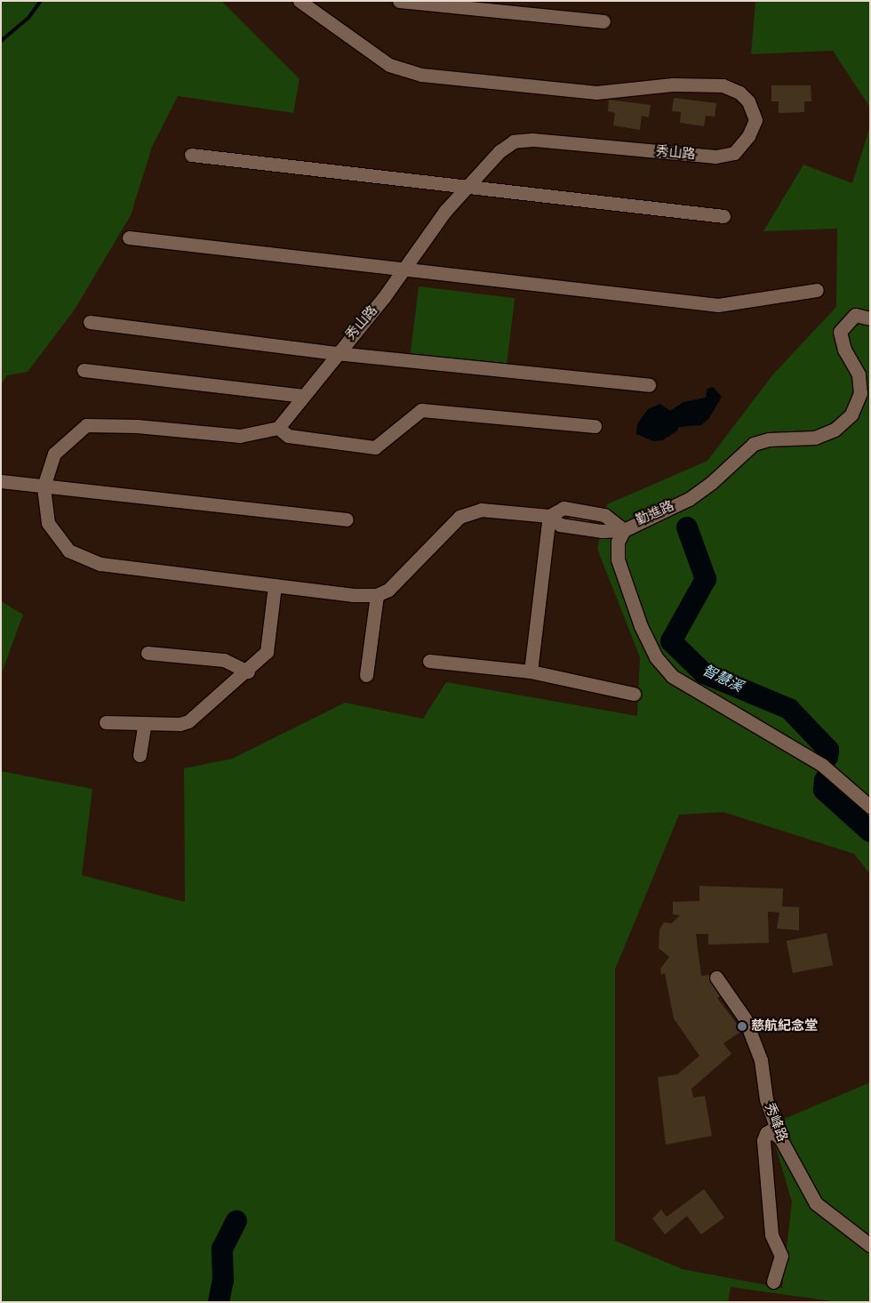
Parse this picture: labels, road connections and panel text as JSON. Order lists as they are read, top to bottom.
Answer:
{
  "streets": {
    "street": ["秀山路", "勤進路", "秀峰路"]
  },
  "water": ["智慧溪"],
  "places": ["慈航紀念堂"]
}
